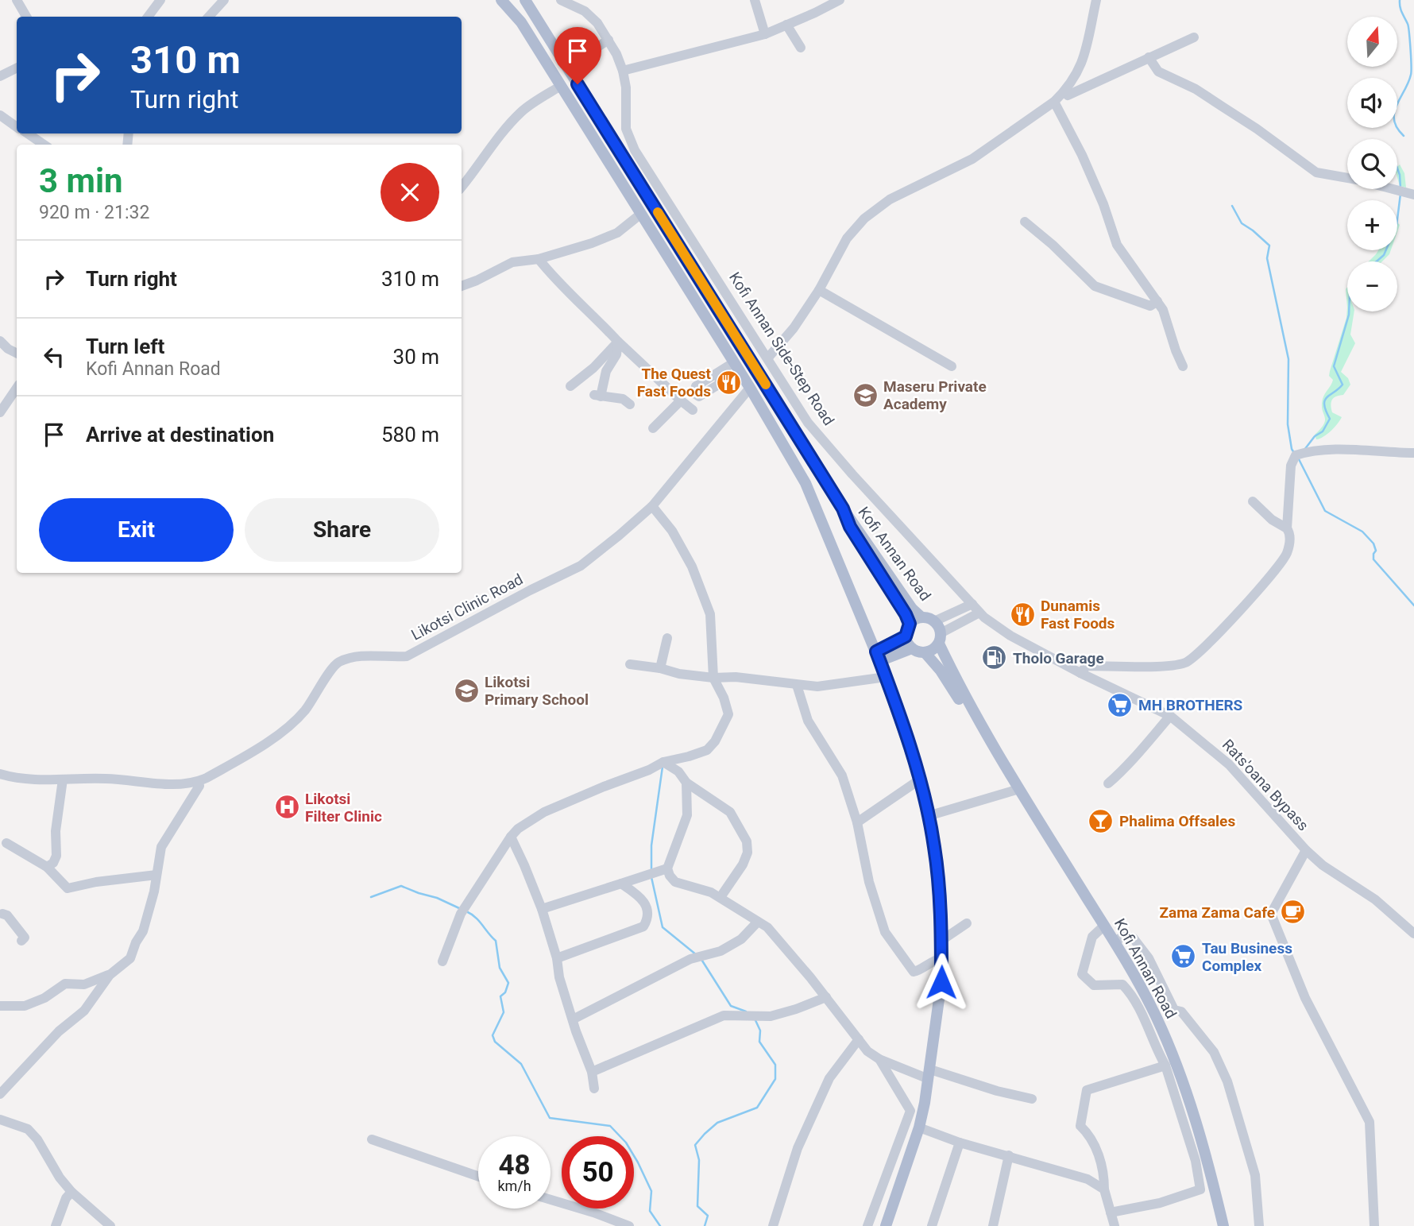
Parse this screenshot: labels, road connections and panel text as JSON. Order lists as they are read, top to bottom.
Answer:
{
  "streets": {
    "main road": ["Kofi Annan Road"],
    "street": ["Kofi Annan Side-Step Road", "Likotsi Clinic Road", "Rats'oana Bypass"]
  },
  "crossings": [
    ["Kofi Annan Side-Step Road", "Rats'oana Bypass"]
  ],
  "places": {
    "restaurant": ["The Quest Fast Foods", "Dunamis Fast Foods"],
    "school or university": ["Maseru Private Academy", "Likotsi Primary School"],
    "fuel station": ["Tholo Garage"],
    "supermarket": ["MH BROTHERS", "Tau Business Complex"],
    "hospital": ["Likotsi Filter Clinic"],
    "bar": ["Phalima Offsales"],
    "cafe": ["Zama Zama Cafe"]
  },
  "north": "top",
  "page": {
    "map_buttons": ["+", "−"],
    "turn": ["310 m", "Turn right"],
    "heading": ["3 min", "920 m · 21:32"],
    "list": [
      {
        "name": "Turn right",
        "value": "310 m"
      },
      {
        "name": "Turn left",
        "note": "Kofi Annan Road",
        "value": "30 m"
      },
      {
        "name": "Arrive at destination",
        "value": "580 m"
      }
    ],
    "buttons": ["Exit", "Share"],
    "speed": "48 km/h",
    "limit": "50"
  }
}
